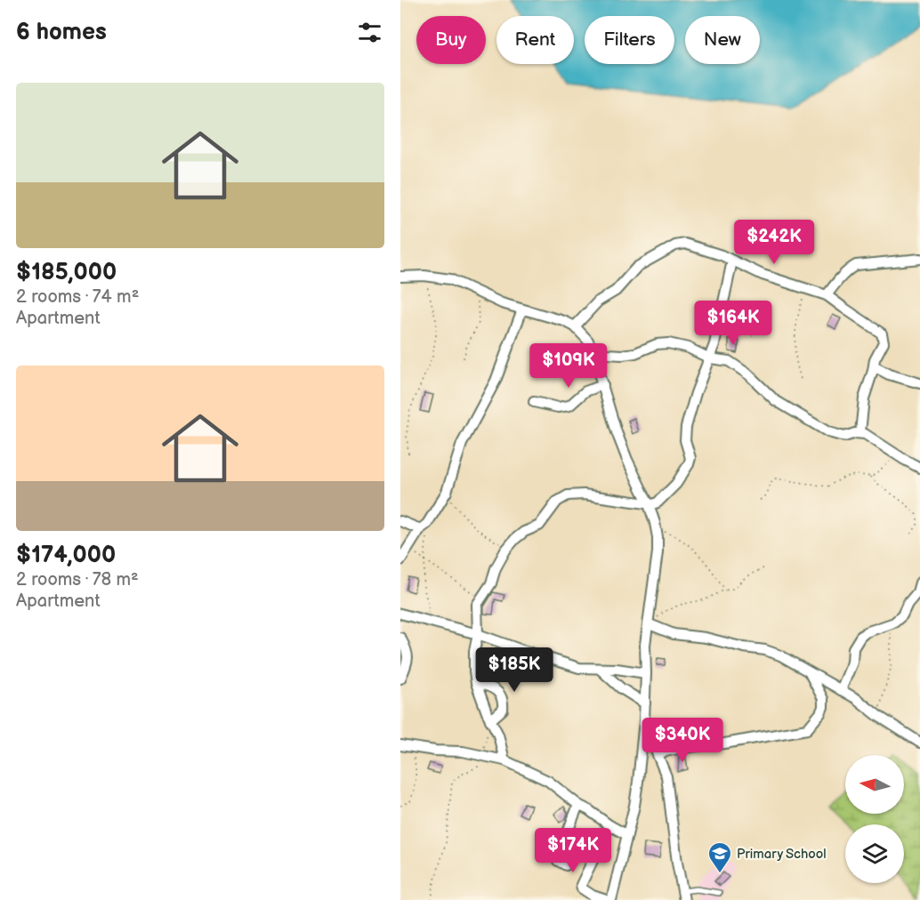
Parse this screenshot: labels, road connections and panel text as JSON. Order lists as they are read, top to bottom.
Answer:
{
  "places": {
    "school or university": ["Primary School"]
  },
  "north": "left",
  "page": {
    "heading": "6 homes",
    "chip": [
      "Buy",
      "Rent",
      "Filters",
      "New"
    ],
    "list": [
      {
        "name": "$185,000",
        "note": "2 rooms · 74 m² · Apartment"
      },
      {
        "name": "$174,000",
        "note": "2 rooms · 78 m² · Apartment"
      }
    ],
    "price": [
      "$242K",
      "$164K",
      "$109K",
      "$185K",
      "$340K",
      "$174K"
    ]
  }
}
